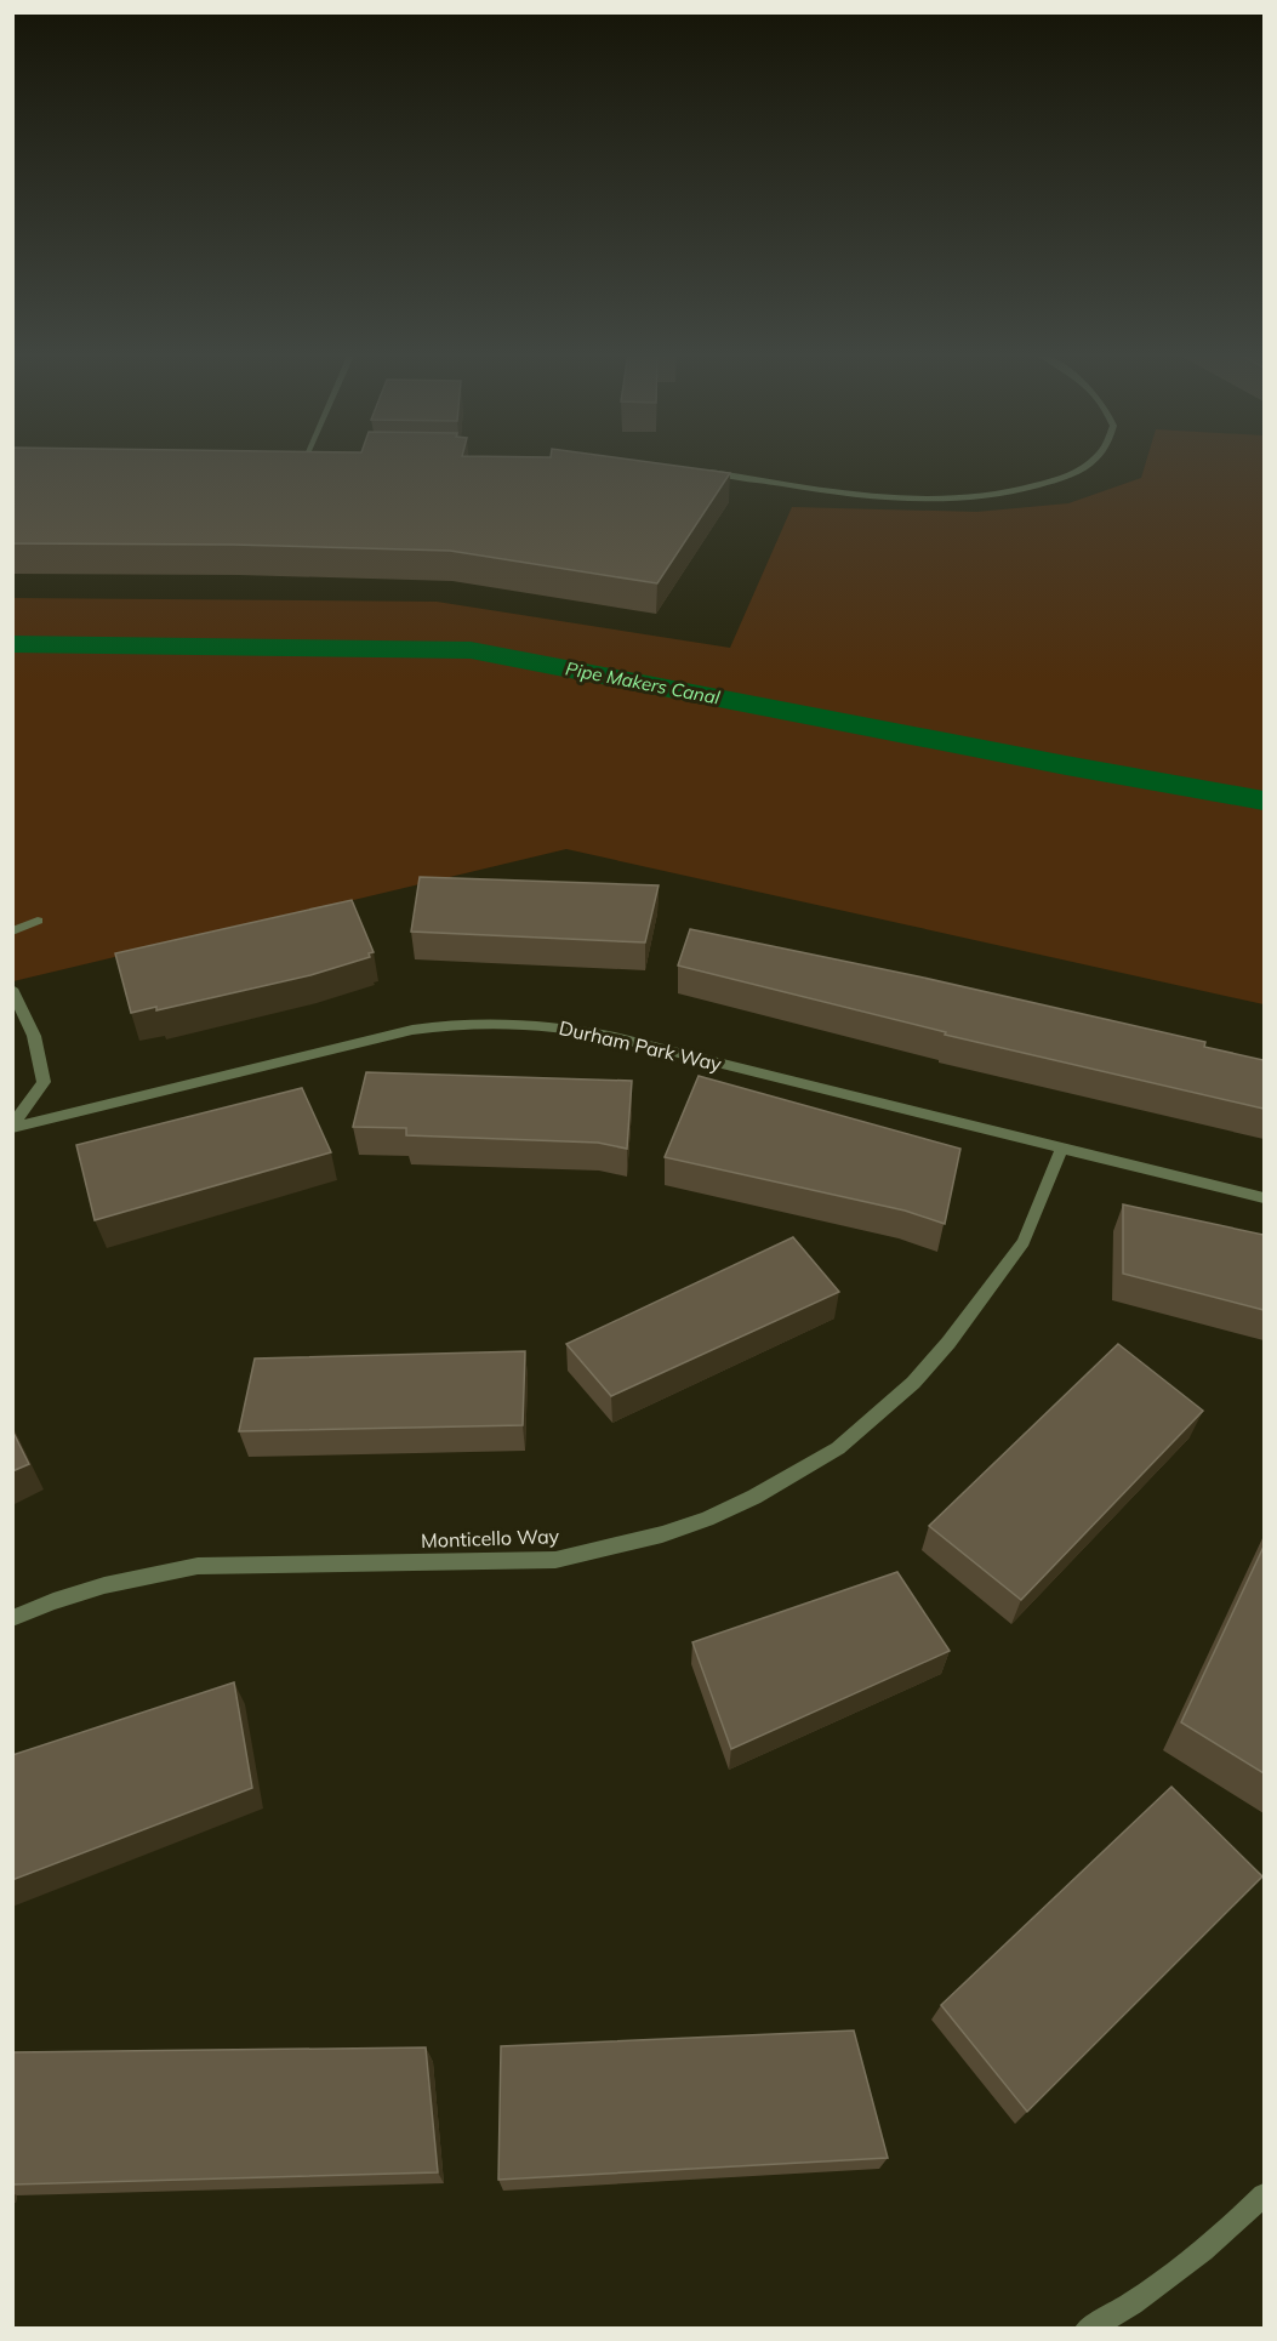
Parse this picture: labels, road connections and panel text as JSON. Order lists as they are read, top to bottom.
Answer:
{
  "streets": {
    "street": ["Durham Park Way", "Monticello Way"]
  },
  "crossings": [
    ["Durham Park Way", "Monticello Way"]
  ],
  "water": ["Pipe Makers Canal"]
}
